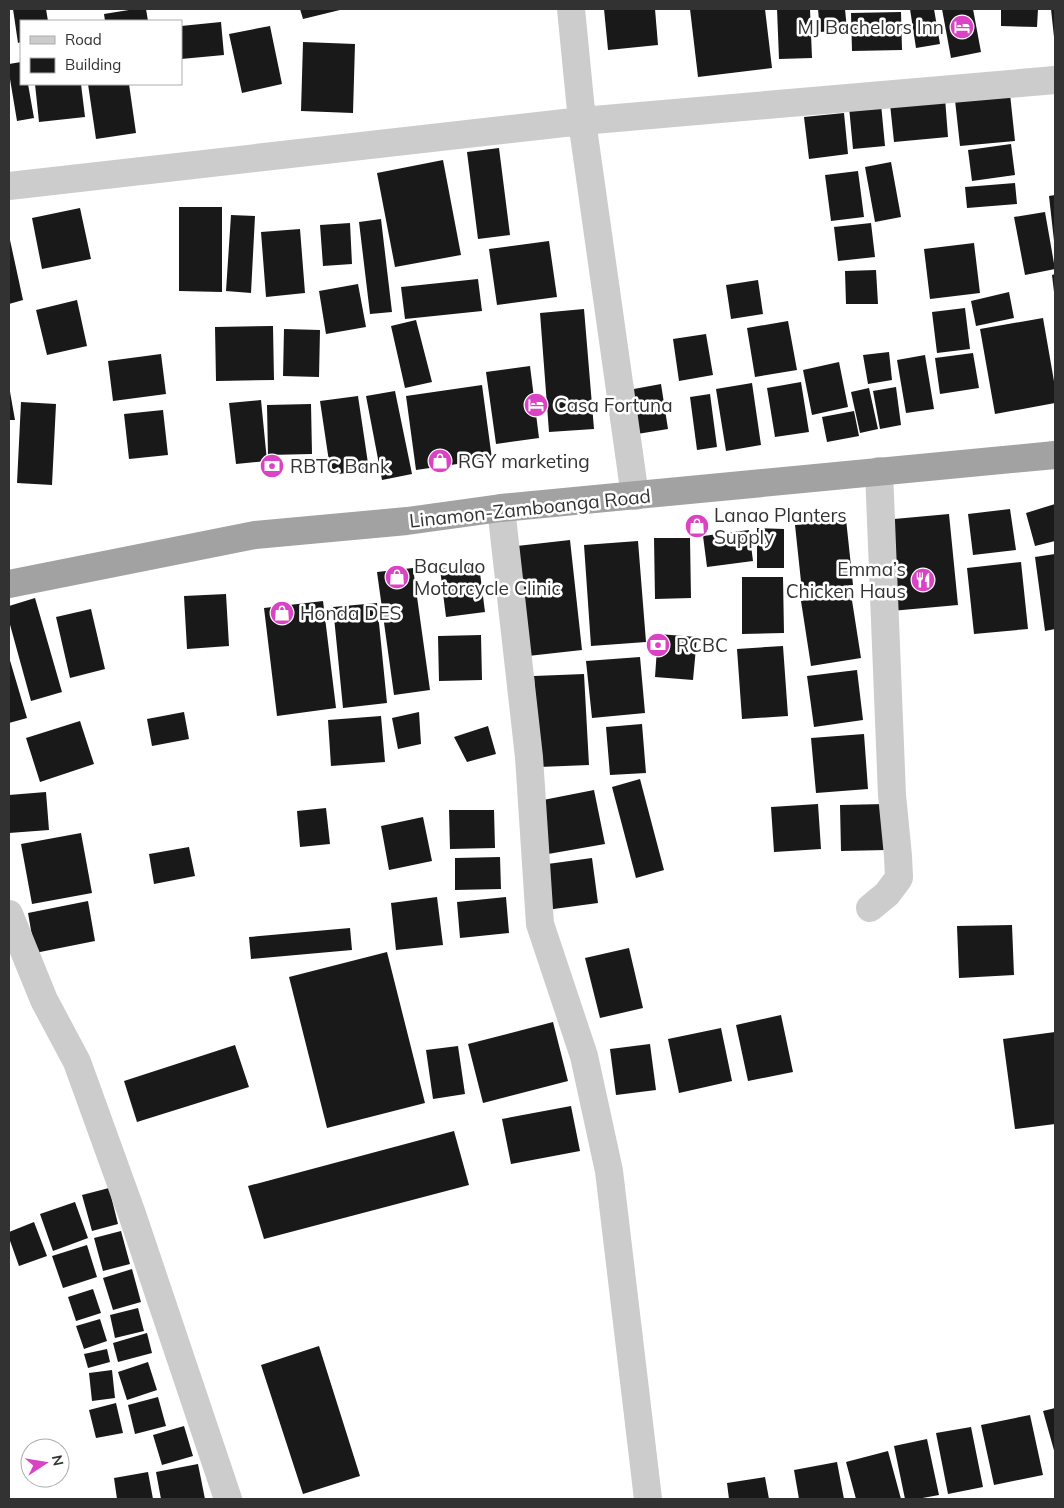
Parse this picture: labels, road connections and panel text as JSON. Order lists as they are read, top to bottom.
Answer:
{
  "streets": {
    "highway": ["Linamon-Zamboanga Road"]
  },
  "places": {
    "hotel": ["MJ Bachelors Inn", "Casa Fortuna"],
    "shop": [
      "RGY marketing",
      "Lanao Planters Supply",
      "Baculao Motorcycle Clinic",
      "Honda DES"
    ],
    "bank": ["RBTC Bank", "RCBC"],
    "restaurant": ["Emma’s Chicken Haus"]
  },
  "legend": ["Road", "Building"],
  "north": "right"
}
